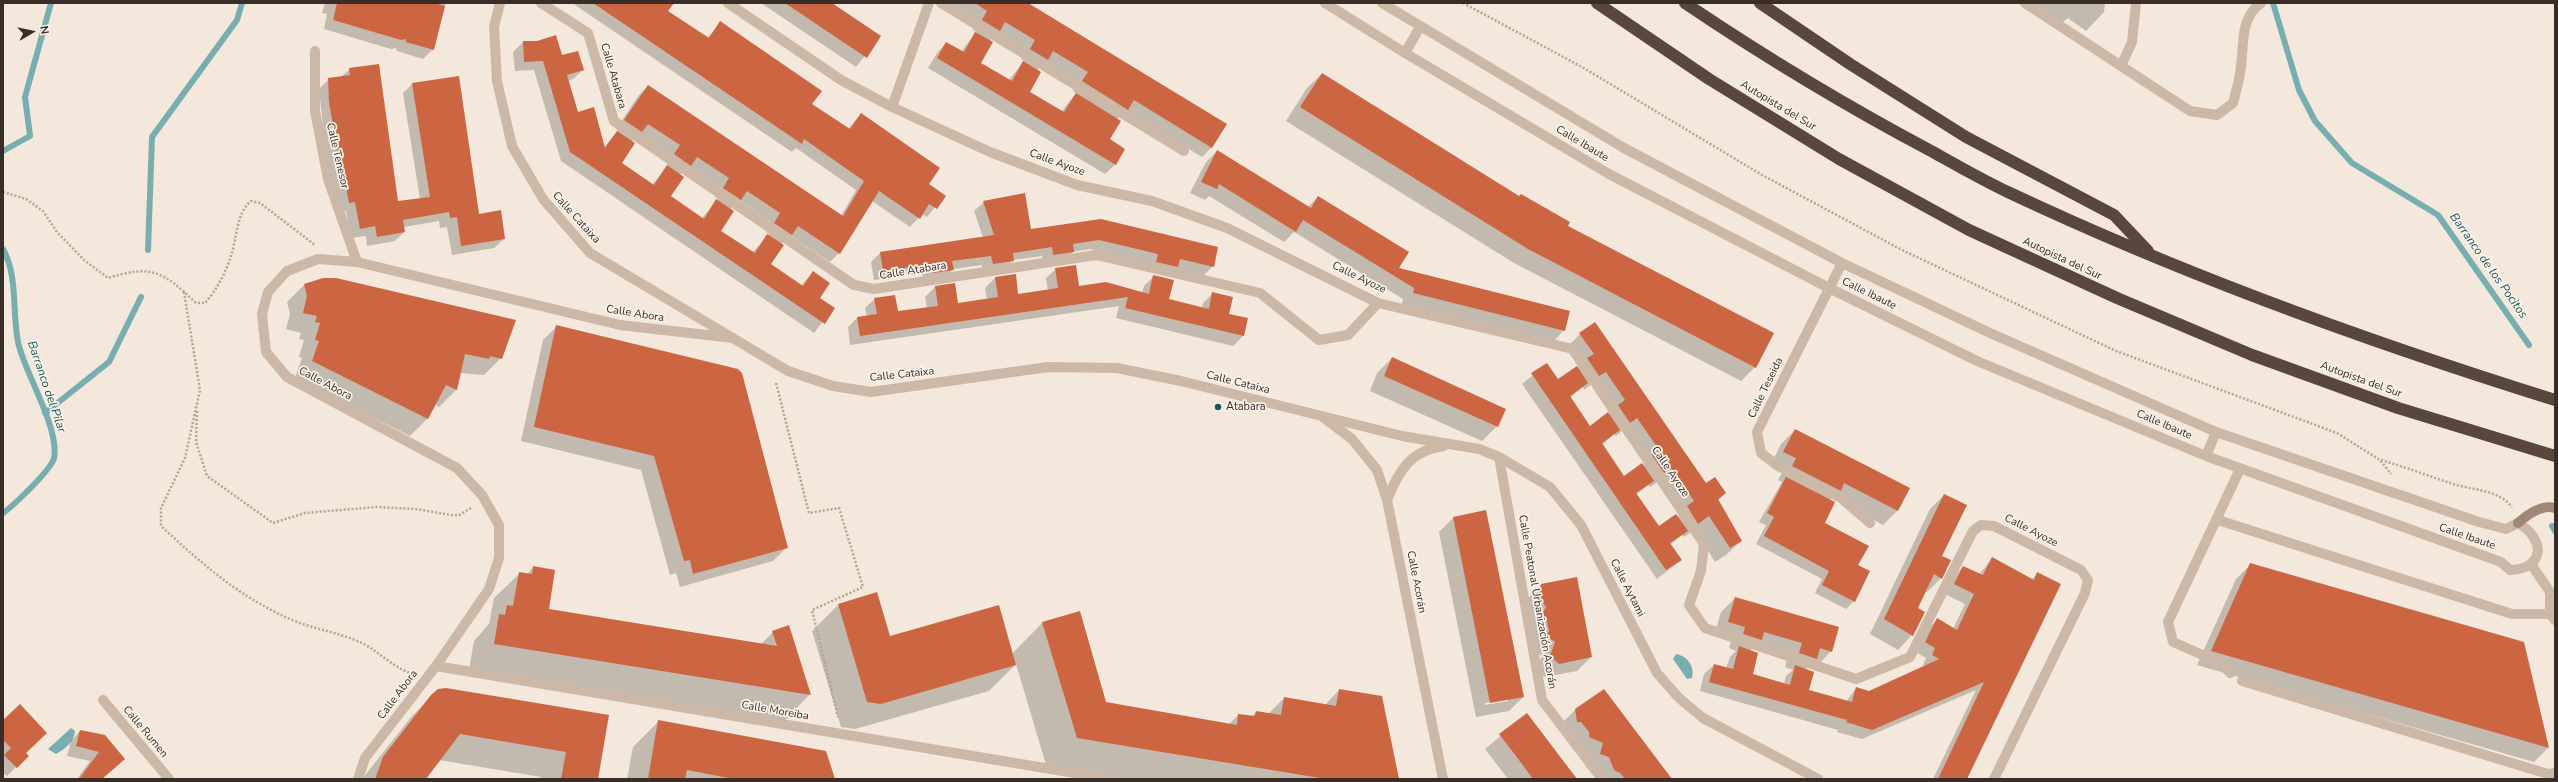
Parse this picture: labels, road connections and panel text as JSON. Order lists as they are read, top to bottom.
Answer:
{
  "streets": {
    "highway": ["Autopista del Sur"],
    "street": [
      "Calle Atabara",
      "Calle Ibaute",
      "Calle Tenesor",
      "Calle Ayoze",
      "Calle Cataixa",
      "Calle Abora",
      "Calle Teseida",
      "Calle Acorán",
      "Calle Aytami",
      "Calle Peatonal Urbanización Acorán",
      "Calle Moreiba",
      "Calle Rumen"
    ]
  },
  "crossings": [
    ["Calle Atabara", "Calle Ayoze"],
    ["Calle Ibaute", "Calle Teseida"],
    ["Calle Tenesor", "Calle Abora"],
    ["Calle Cataixa", "Calle Abora"],
    ["Calle Cataixa", "Calle Acorán"],
    ["Calle Cataixa", "Calle Aytami"],
    ["Calle Abora", "Calle Moreiba"],
    ["Calle Aytami", "Calle Peatonal Urbanización Acorán"]
  ],
  "water": ["Barranco de los Pocitos", "Barranco del Pilar"],
  "places": ["Atabara"],
  "north": "right"
}
